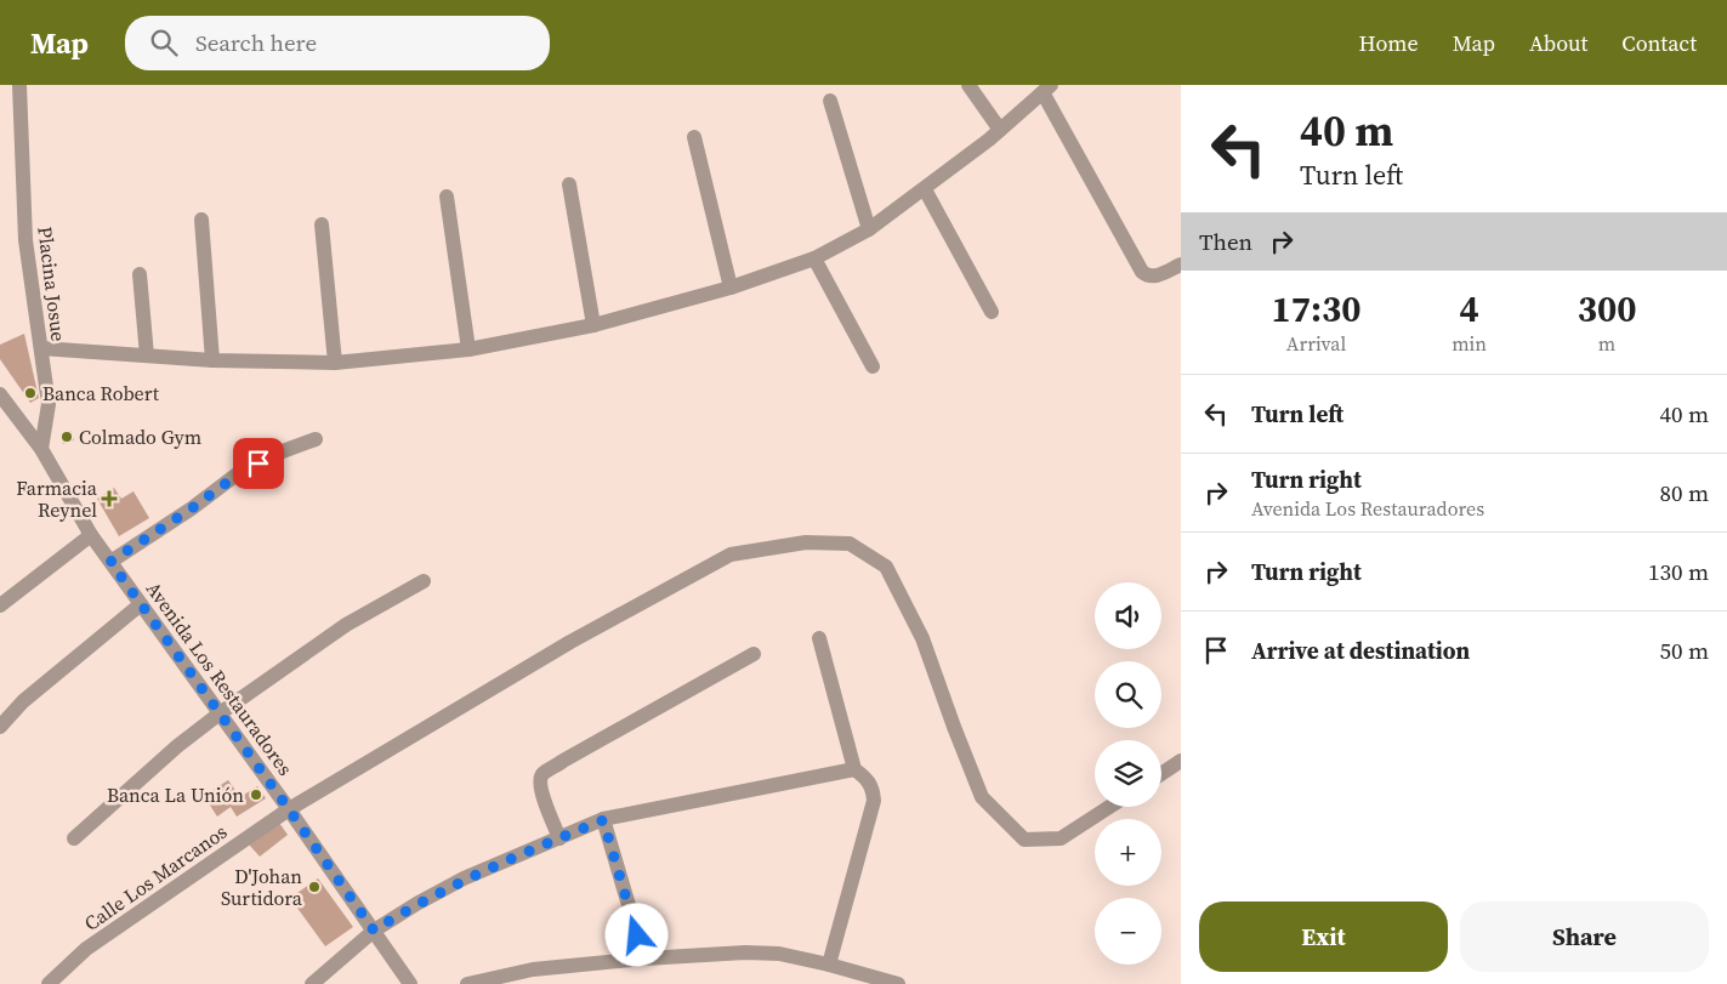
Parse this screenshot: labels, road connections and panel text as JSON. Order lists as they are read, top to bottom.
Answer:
{
  "streets": {
    "street": ["Placina Josue", "Avenida Los Restauradores", "Calle Los Marcanos"]
  },
  "crossings": [
    ["Placina Josue", "Avenida Los Restauradores"],
    ["Avenida Los Restauradores", "Calle Los Marcanos"]
  ],
  "places": {
    "other": [
      "Banca Robert",
      "Colmado Gym",
      "Banca La Unión",
      "D'Johan Surtidora"
    ],
    "health": ["Farmacia Reynel"]
  },
  "page": {
    "header": "Map",
    "search": "Search here",
    "nav": [
      "Home",
      "Map",
      "About",
      "Contact"
    ],
    "turn": ["40 m", "Turn left"],
    "then": "Then",
    "eta": [
      "17:30",
      "Arrival",
      "4",
      "min",
      "300",
      "m"
    ],
    "list": [
      {
        "name": "Turn left",
        "value": "40 m"
      },
      {
        "name": "Turn right",
        "note": "Avenida Los Restauradores",
        "value": "80 m"
      },
      {
        "name": "Turn right",
        "value": "130 m"
      },
      {
        "name": "Arrive at destination",
        "value": "50 m"
      }
    ],
    "map_buttons": ["+", "−"],
    "buttons": ["Exit", "Share"]
  }
}
